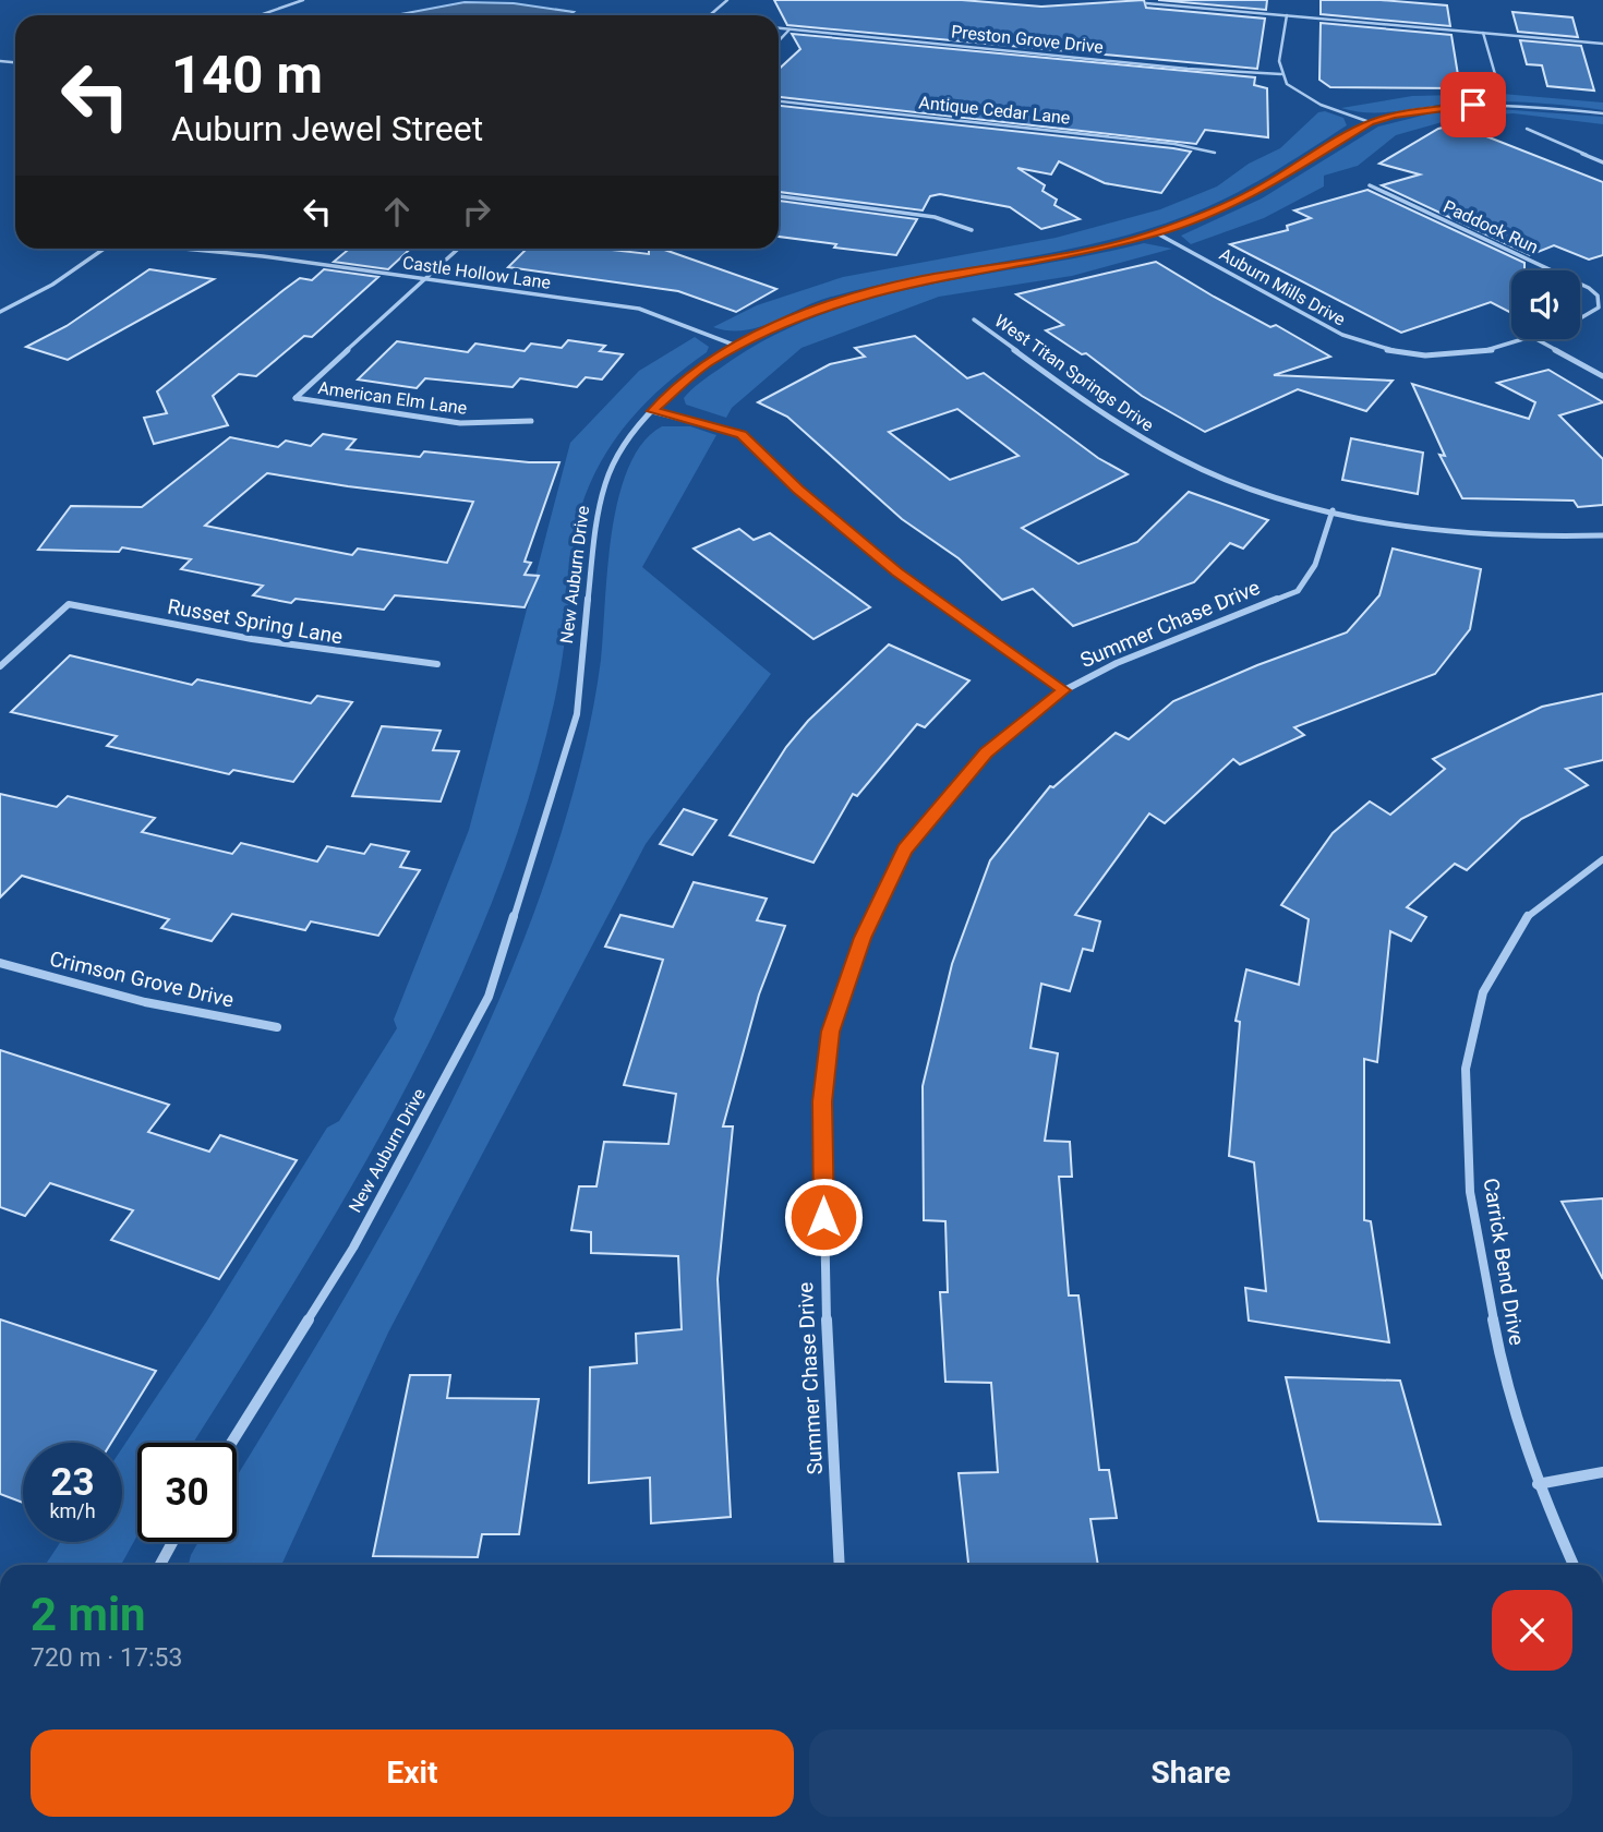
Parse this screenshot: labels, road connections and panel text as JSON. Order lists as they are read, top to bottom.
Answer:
{
  "streets": {
    "street": [
      "Preston Grove Drive",
      "Antique Cedar Lane",
      "Paddock Run",
      "Castle Hollow Lane",
      "Auburn Mills Drive",
      "West Titan Springs Drive",
      "American Elm Lane",
      "New Auburn Drive",
      "Russet Spring Lane",
      "Summer Chase Drive",
      "Crimson Grove Drive",
      "Carrick Bend Drive"
    ]
  },
  "crossings": [
    ["Paddock Run", "Auburn Mills Drive"],
    ["Castle Hollow Lane", "American Elm Lane"],
    ["Castle Hollow Lane", "New Auburn Drive"],
    ["Auburn Mills Drive", "New Auburn Drive"],
    ["West Titan Springs Drive", "Summer Chase Drive"]
  ],
  "page": {
    "turn": ["140 m", "Auburn Jewel Street"],
    "speed": "23 km/h",
    "limit": "30",
    "heading": ["2 min", "720 m · 17:53"],
    "buttons": ["Exit", "Share"]
  }
}
